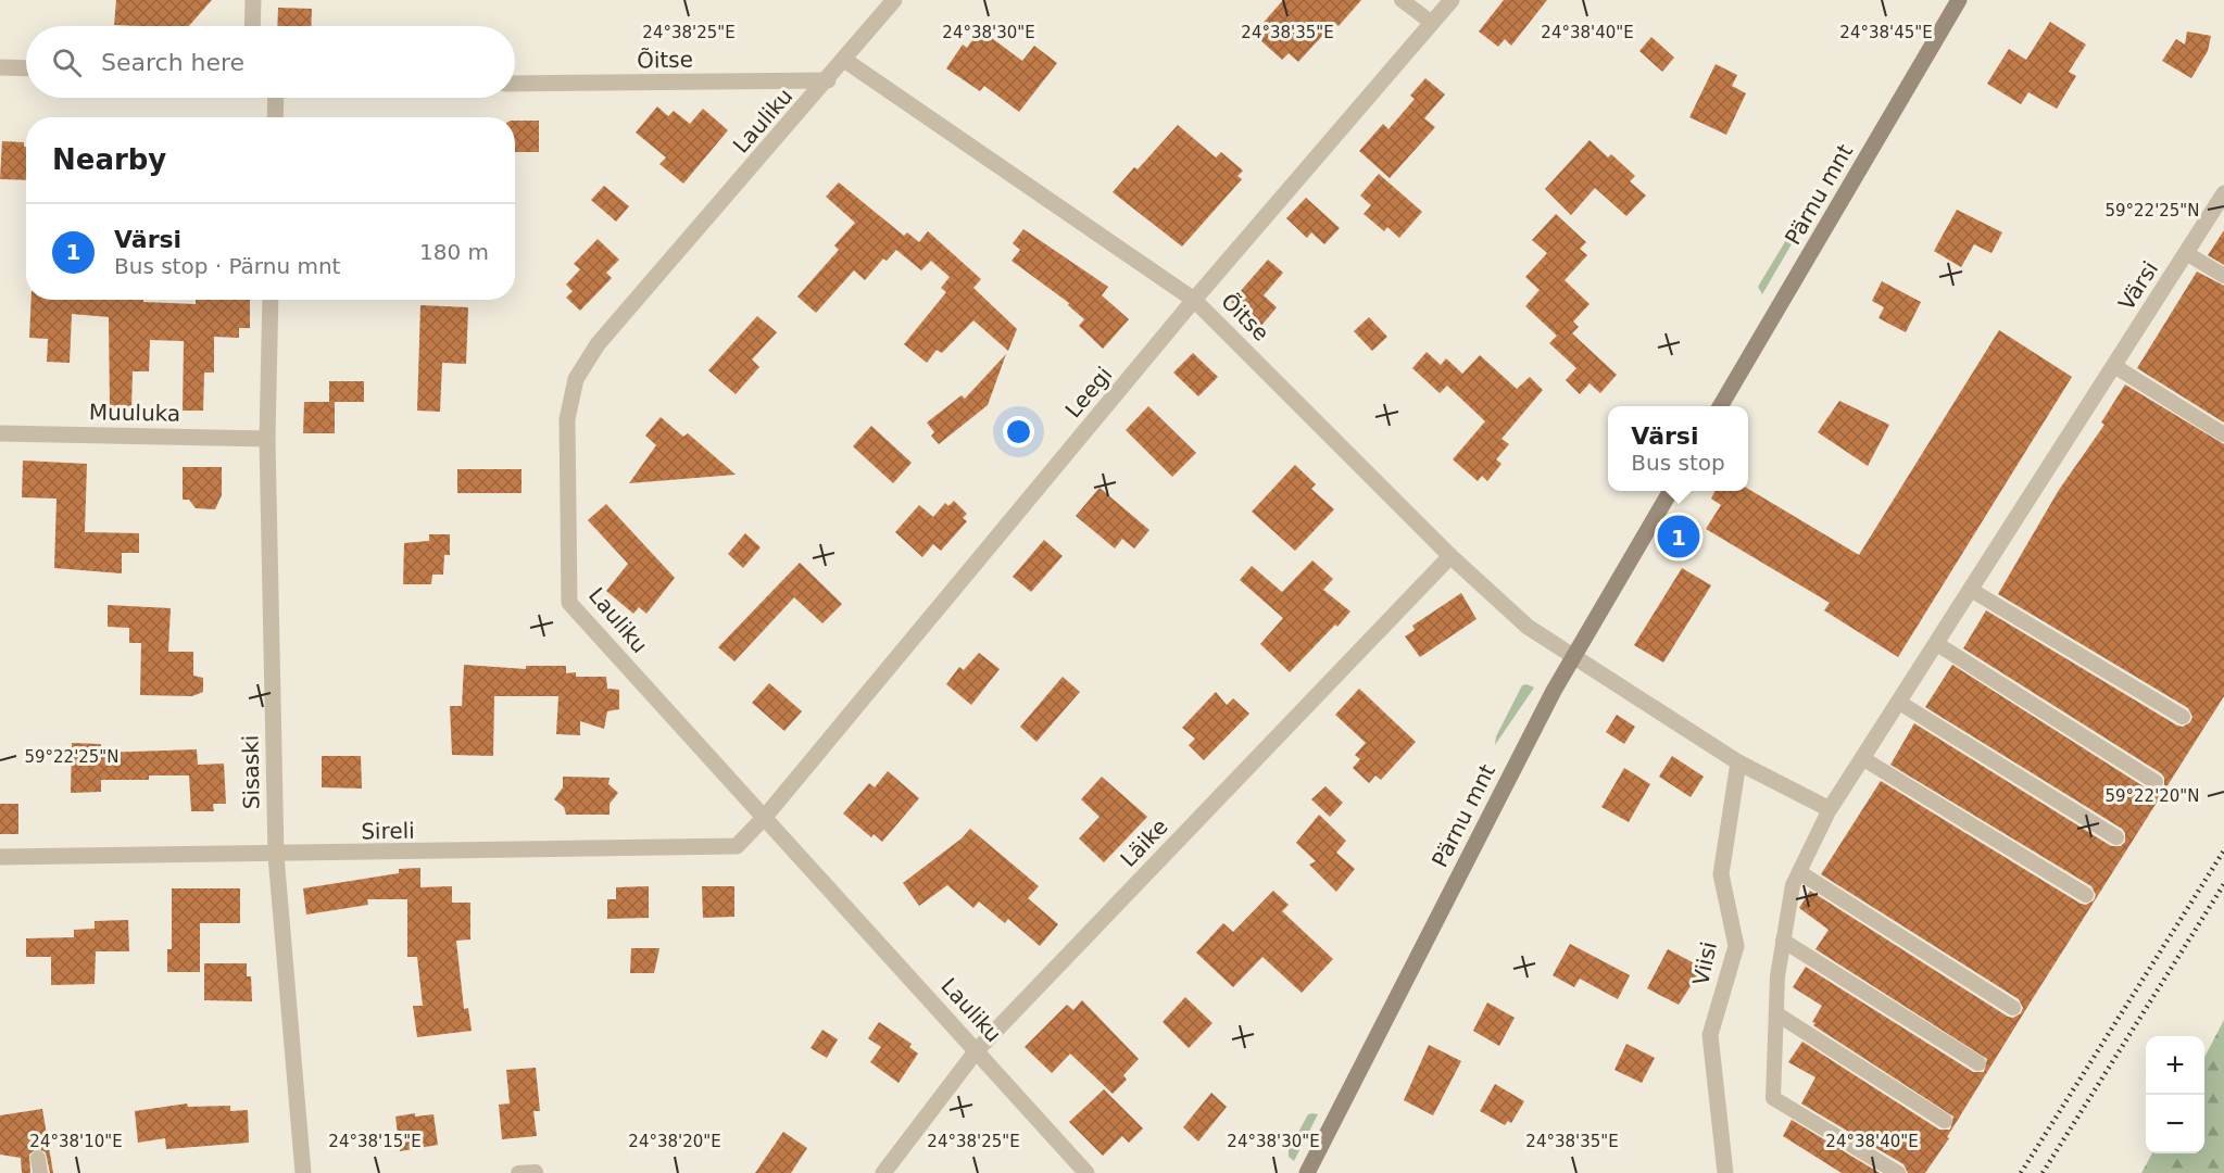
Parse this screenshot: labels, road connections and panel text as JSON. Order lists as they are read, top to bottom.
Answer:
{
  "streets": {
    "main road": ["Pärnu mnt"],
    "street": [
      "Õitse",
      "Lauliku",
      "Värsi",
      "Leegi",
      "Muuluka",
      "Sisaski",
      "Sireli",
      "Läike",
      "Viisi"
    ]
  },
  "crossings": [
    ["Õitse", "Lauliku"],
    ["Õitse", "Pärnu mnt"],
    ["Õitse", "Leegi"],
    ["Õitse", "Läike"],
    ["Lauliku", "Leegi"],
    ["Lauliku", "Sireli"],
    ["Lauliku", "Läike"],
    ["Leegi", "Sireli"],
    ["Muuluka", "Sisaski"],
    ["Sisaski", "Sireli"]
  ],
  "page": {
    "search": "Search here",
    "heading": "Nearby",
    "list": [
      {
        "mark": "1",
        "name": "Värsi",
        "note": "Bus stop · Pärnu mnt",
        "value": "180 m"
      }
    ],
    "popup": ["Värsi", "Bus stop"],
    "pins": "1",
    "map_buttons": ["+", "−"]
  },
  "coordinates": [
    "24°38'30\"E",
    "24°38'40\"E",
    "24°38'25\"E",
    "24°38'35\"E",
    "24°38'45\"E",
    "59°22'25\"N",
    "59°22'20\"N",
    "24°38'10\"E",
    "24°38'15\"E",
    "24°38'20\"E"
  ]
}
